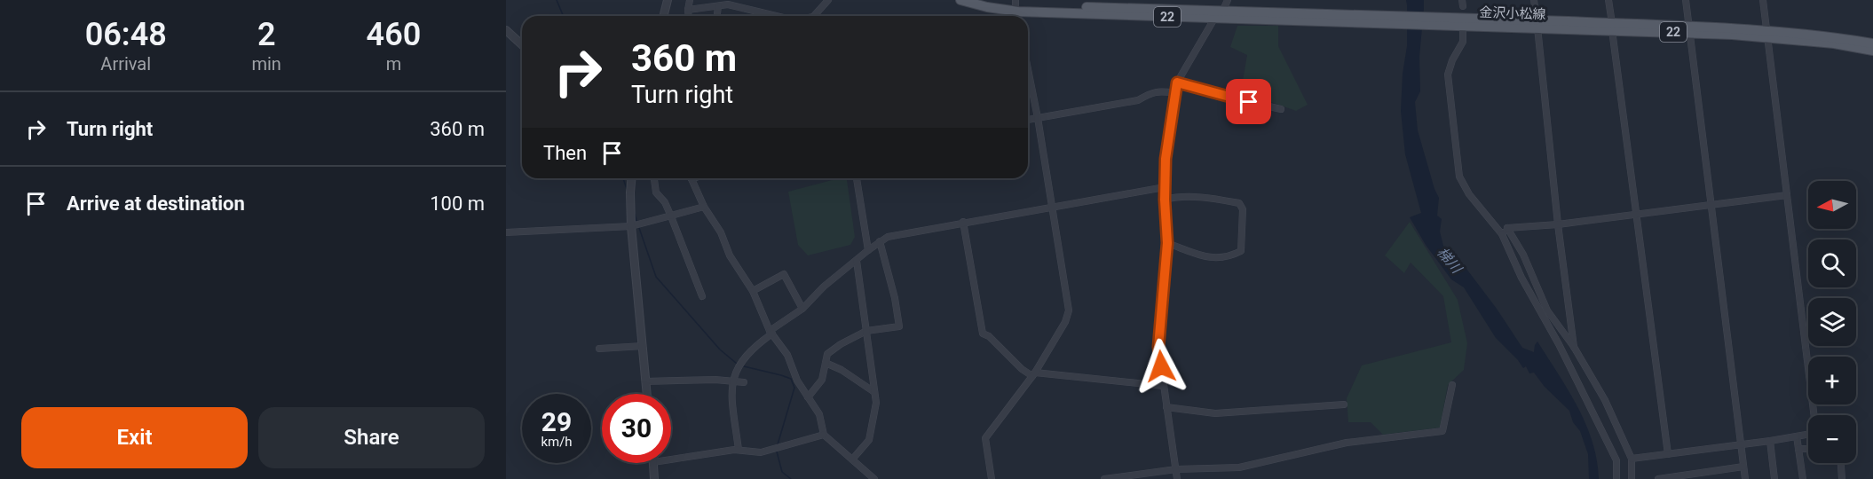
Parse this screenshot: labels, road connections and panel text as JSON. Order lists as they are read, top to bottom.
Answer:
{
  "streets": {
    "main road": ["金沢小松線", "22"]
  },
  "water": ["梯川"],
  "north": "left",
  "page": {
    "eta": [
      "06:48",
      "Arrival",
      "2",
      "min",
      "460",
      "m"
    ],
    "turn": ["360 m", "Turn right"],
    "list": [
      {
        "name": "Turn right",
        "value": "360 m"
      },
      {
        "name": "Arrive at destination",
        "value": "100 m"
      }
    ],
    "then": "Then",
    "map_buttons": ["+", "−"],
    "speed": "29 km/h",
    "limit": "30",
    "buttons": ["Exit", "Share"]
  }
}
